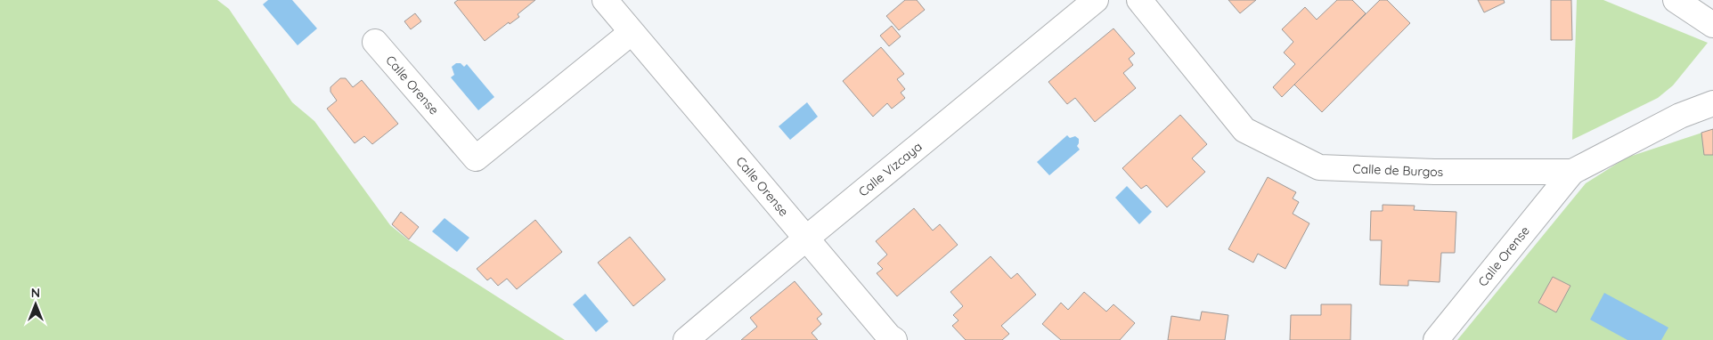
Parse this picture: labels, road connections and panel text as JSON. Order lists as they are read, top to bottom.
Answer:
{
  "streets": {
    "street": ["Calle Orense", "Calle Vizcaya", "Calle de Burgos"]
  },
  "crossings": [
    ["Calle Orense", "Calle Vizcaya"],
    ["Calle Orense", "Calle de Burgos"]
  ],
  "north": "top"
}
